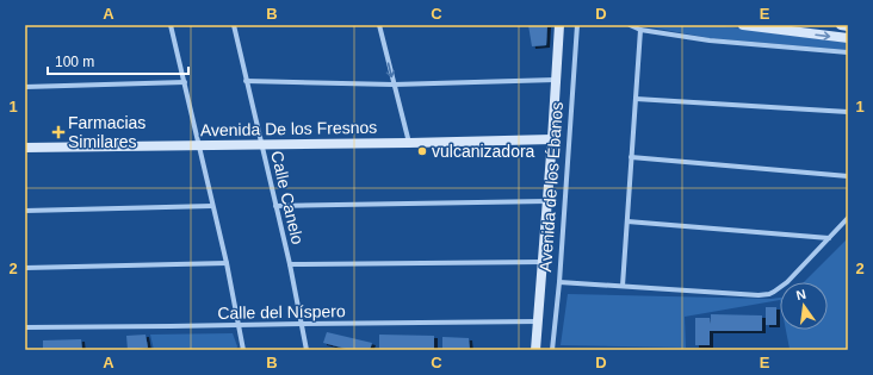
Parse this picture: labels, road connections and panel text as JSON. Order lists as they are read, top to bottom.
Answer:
{
  "streets": {
    "street": [
      "Avenida De los Fresnos",
      "Avenida de los Ébanos",
      "Calle Canelo",
      "Calle del Níspero"
    ]
  },
  "crossings": [
    ["Avenida De los Fresnos", "Avenida de los Ébanos"],
    ["Avenida De los Fresnos", "Calle Canelo"],
    ["Avenida de los Ébanos", "Calle del Níspero"],
    ["Calle Canelo", "Calle del Níspero"]
  ],
  "places": {
    "health": ["Farmacias Similares"],
    "other": ["vulcanizadora"]
  },
  "scale_bar": "100 m",
  "north": "top",
  "grid": {
    "columns": [
      "A",
      "B",
      "C",
      "D",
      "E"
    ],
    "rows": ["1", "2"]
  }
}
